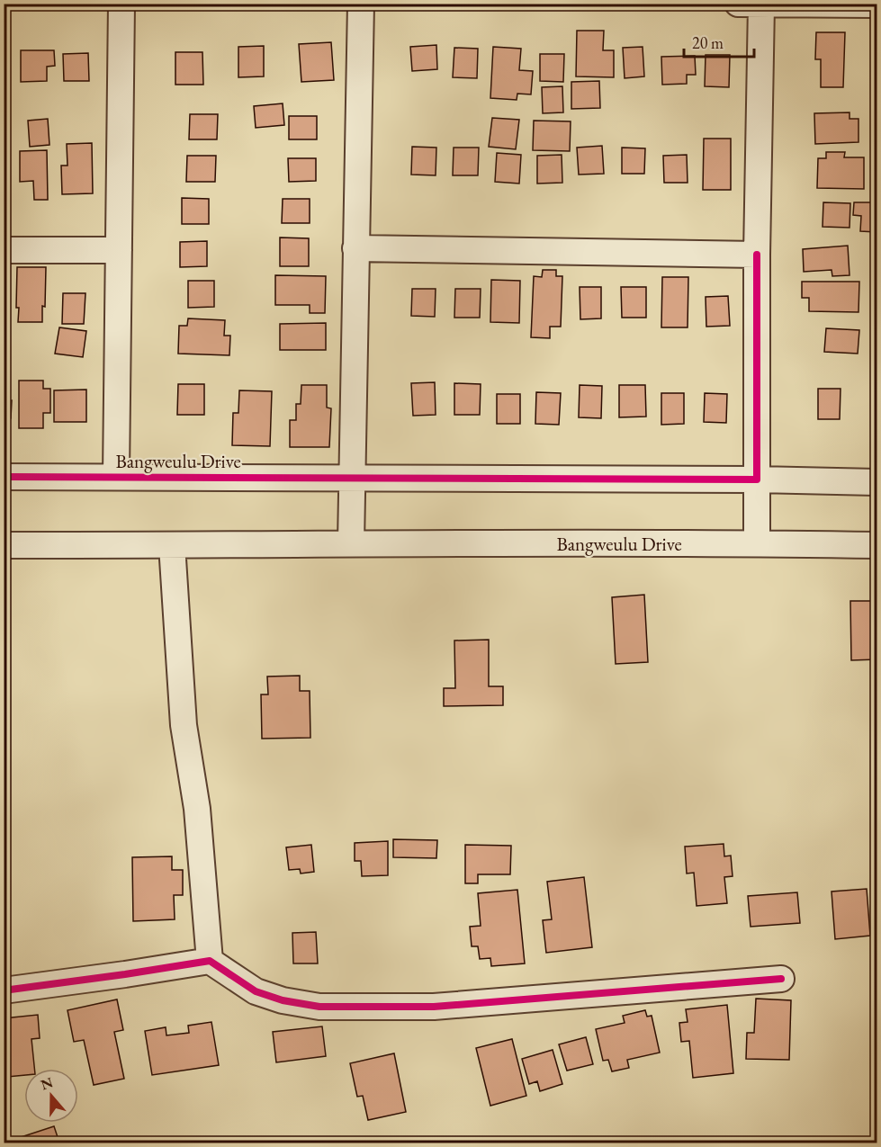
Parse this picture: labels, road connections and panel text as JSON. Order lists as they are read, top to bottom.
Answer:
{
  "streets": {
    "street": ["Bangweulu Drive"]
  },
  "scale_bar": "20 m",
  "north": "top"
}
